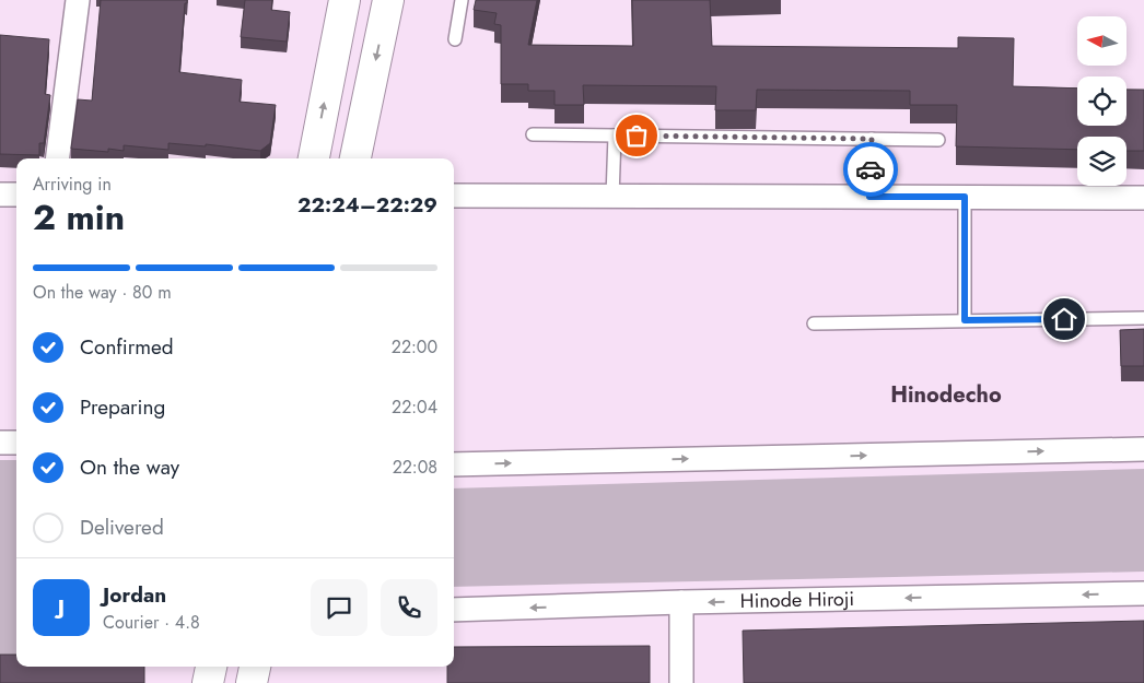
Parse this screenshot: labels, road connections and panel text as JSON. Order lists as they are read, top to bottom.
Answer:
{
  "streets": {
    "street": ["Hinode Hiroji"]
  },
  "districts": ["Hinodecho"],
  "north": "left",
  "page": {
    "heading": ["2 min", "Arriving in", "22:24–22:29"],
    "panel": ["Jordan", "Courier · 4.8"],
    "bar": "On the way · 80 m",
    "list": [
      ["Confirmed", "22:00"],
      ["Preparing", "22:04"],
      ["On the way", "22:08"],
      "Delivered"
    ],
    "round": "J"
  }
}
